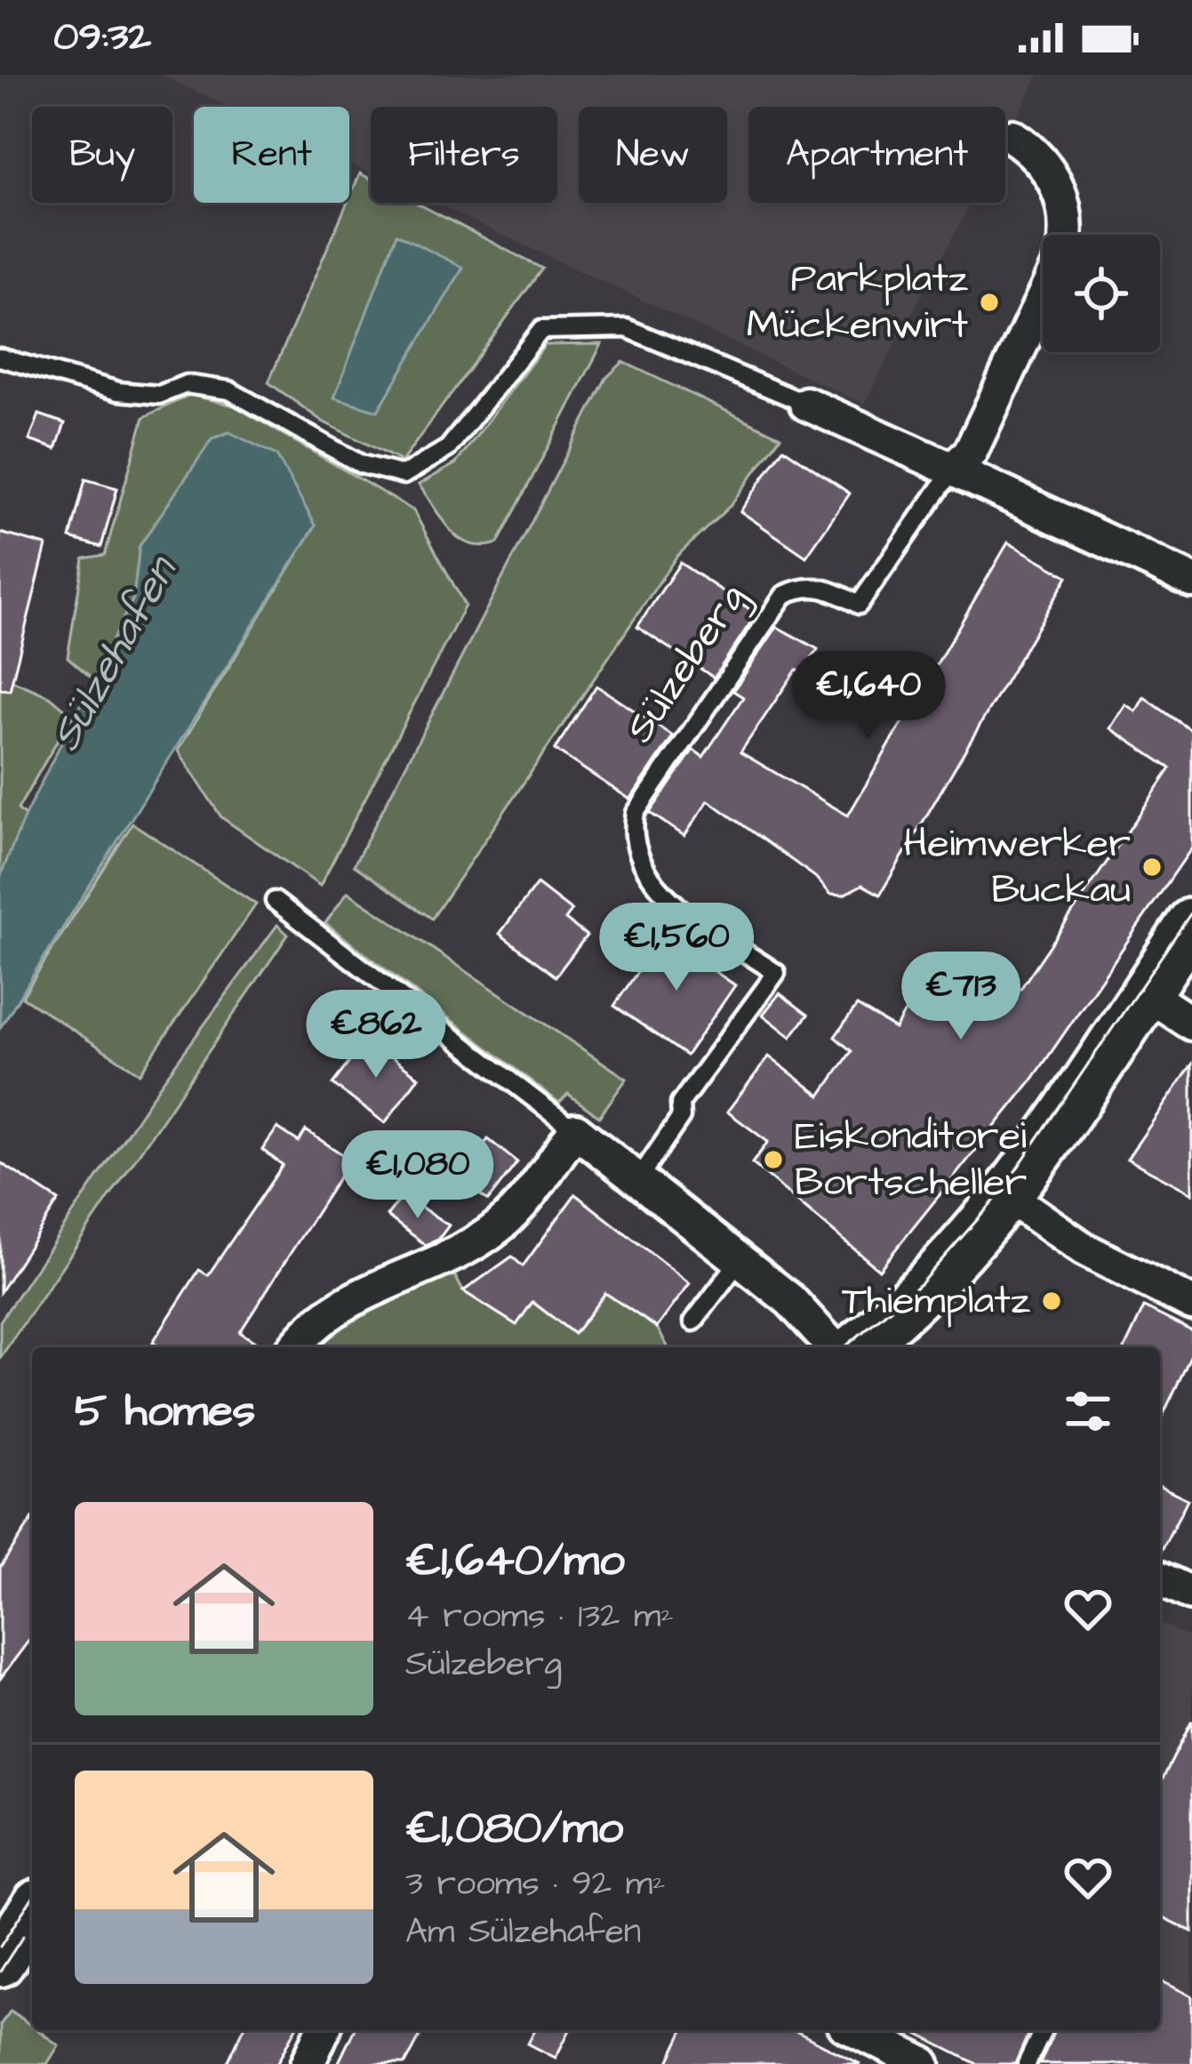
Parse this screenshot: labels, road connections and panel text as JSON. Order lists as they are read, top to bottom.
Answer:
{
  "streets": {
    "street": ["Sülzeberg"]
  },
  "water": ["Sülzehafen"],
  "places": [
    "Parkplatz Mückenwirt",
    "Heimwerker Buckau",
    "Eiskonditorei Bortscheller",
    "Thiemplatz"
  ],
  "page": {
    "status": "09:32",
    "chip": [
      "Buy",
      "Rent",
      "Filters",
      "New",
      "Apartment"
    ],
    "price": [
      "€1,640",
      "€1,560",
      "€713",
      "€862",
      "€1,080"
    ],
    "heading": "5 homes",
    "list": [
      {
        "name": "€1,640/mo",
        "note": "4 rooms · 132 m² · Sülzeberg"
      },
      {
        "name": "€1,080/mo",
        "note": "3 rooms · 92 m² · Am Sülzehafen"
      }
    ]
  }
}
